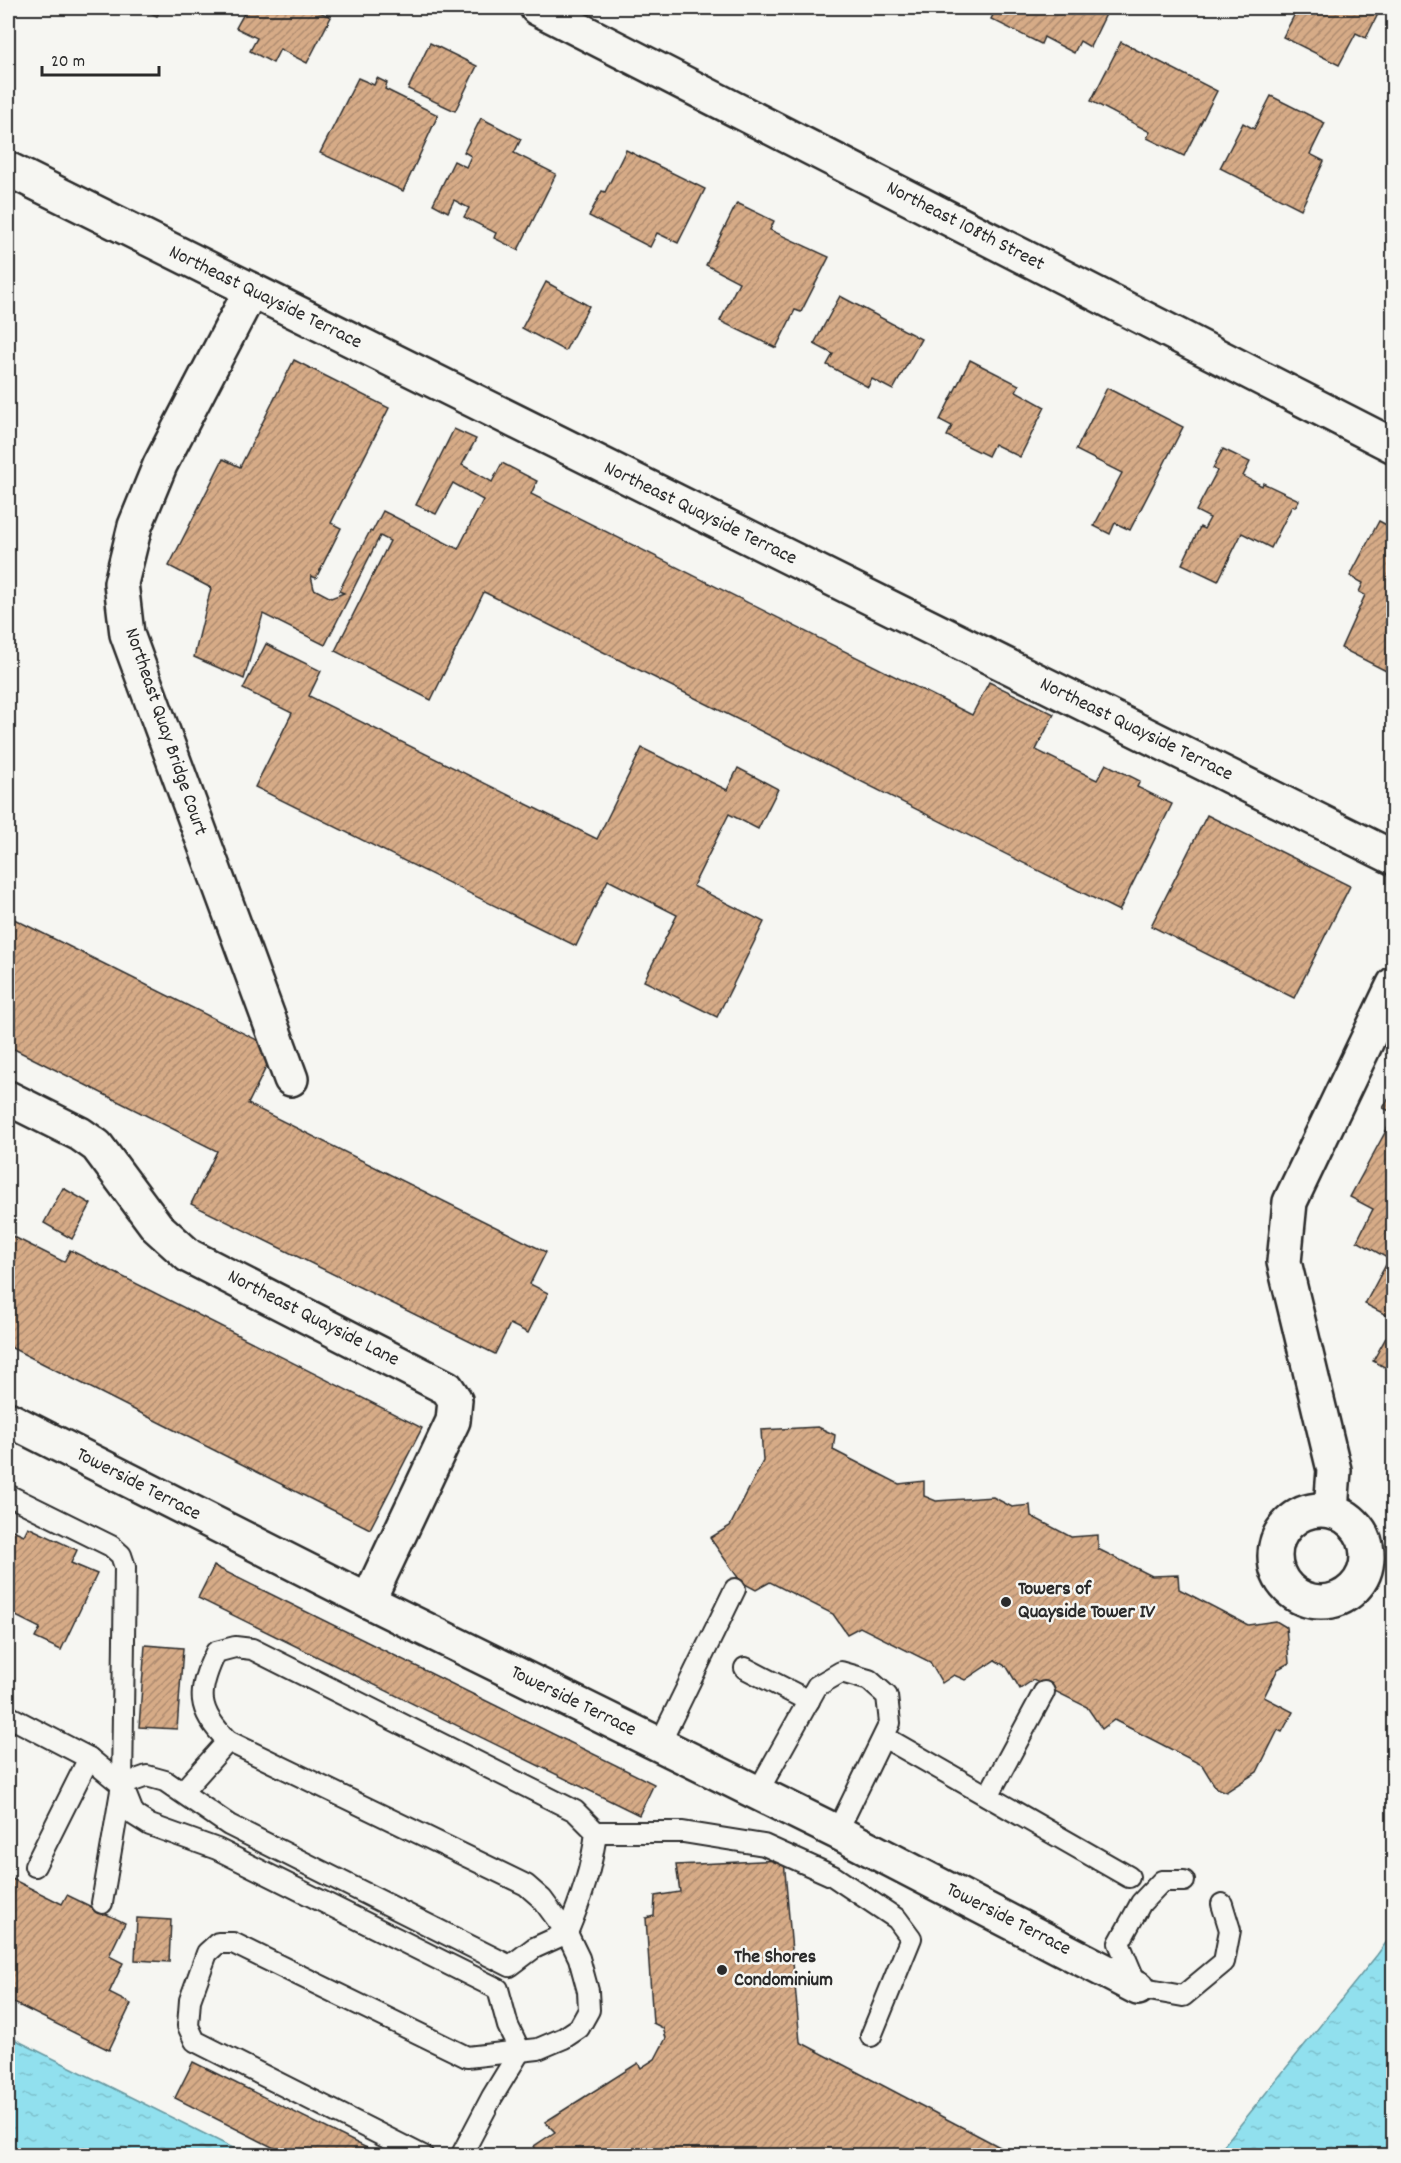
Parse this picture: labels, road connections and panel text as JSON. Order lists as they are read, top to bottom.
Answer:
{
  "streets": {
    "street": [
      "Northeast 108th Street",
      "Northeast Quayside Terrace",
      "Northeast Quay Bridge Court",
      "Northeast Quayside Lane",
      "Towerside Terrace"
    ]
  },
  "crossings": [
    ["Northeast Quayside Terrace", "Northeast Quay Bridge Court"],
    ["Northeast Quayside Lane", "Towerside Terrace"]
  ],
  "places": ["Towers of Quayside Tower IV", "The Shores Condominium"],
  "scale_bar": "20 m"
}
